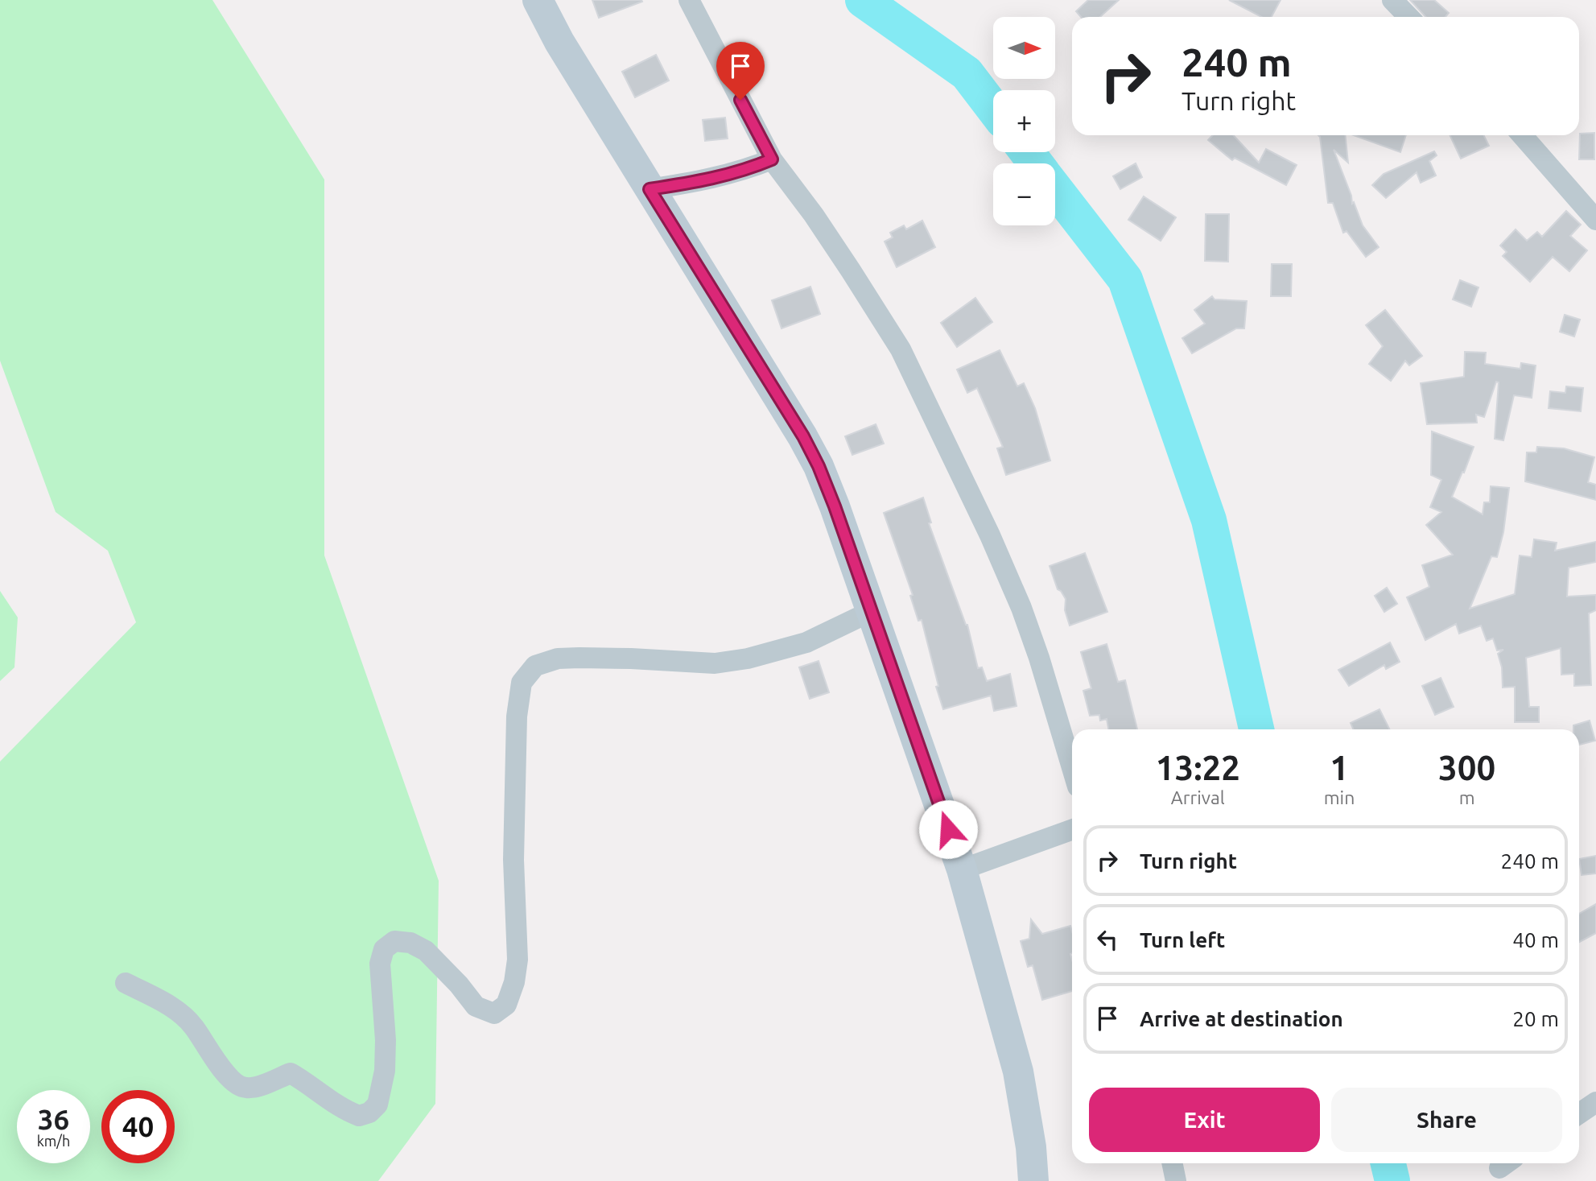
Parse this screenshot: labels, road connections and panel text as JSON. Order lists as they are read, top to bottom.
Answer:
{
  "north": "right",
  "page": {
    "map_buttons": ["+", "−"],
    "turn": ["240 m", "Turn right"],
    "eta": [
      "13:22",
      "Arrival",
      "1",
      "min",
      "300",
      "m"
    ],
    "list": [
      {
        "name": "Turn right",
        "value": "240 m"
      },
      {
        "name": "Turn left",
        "value": "40 m"
      },
      {
        "name": "Arrive at destination",
        "value": "20 m"
      }
    ],
    "buttons": ["Exit", "Share"],
    "speed": "36 km/h",
    "limit": "40"
  }
}
